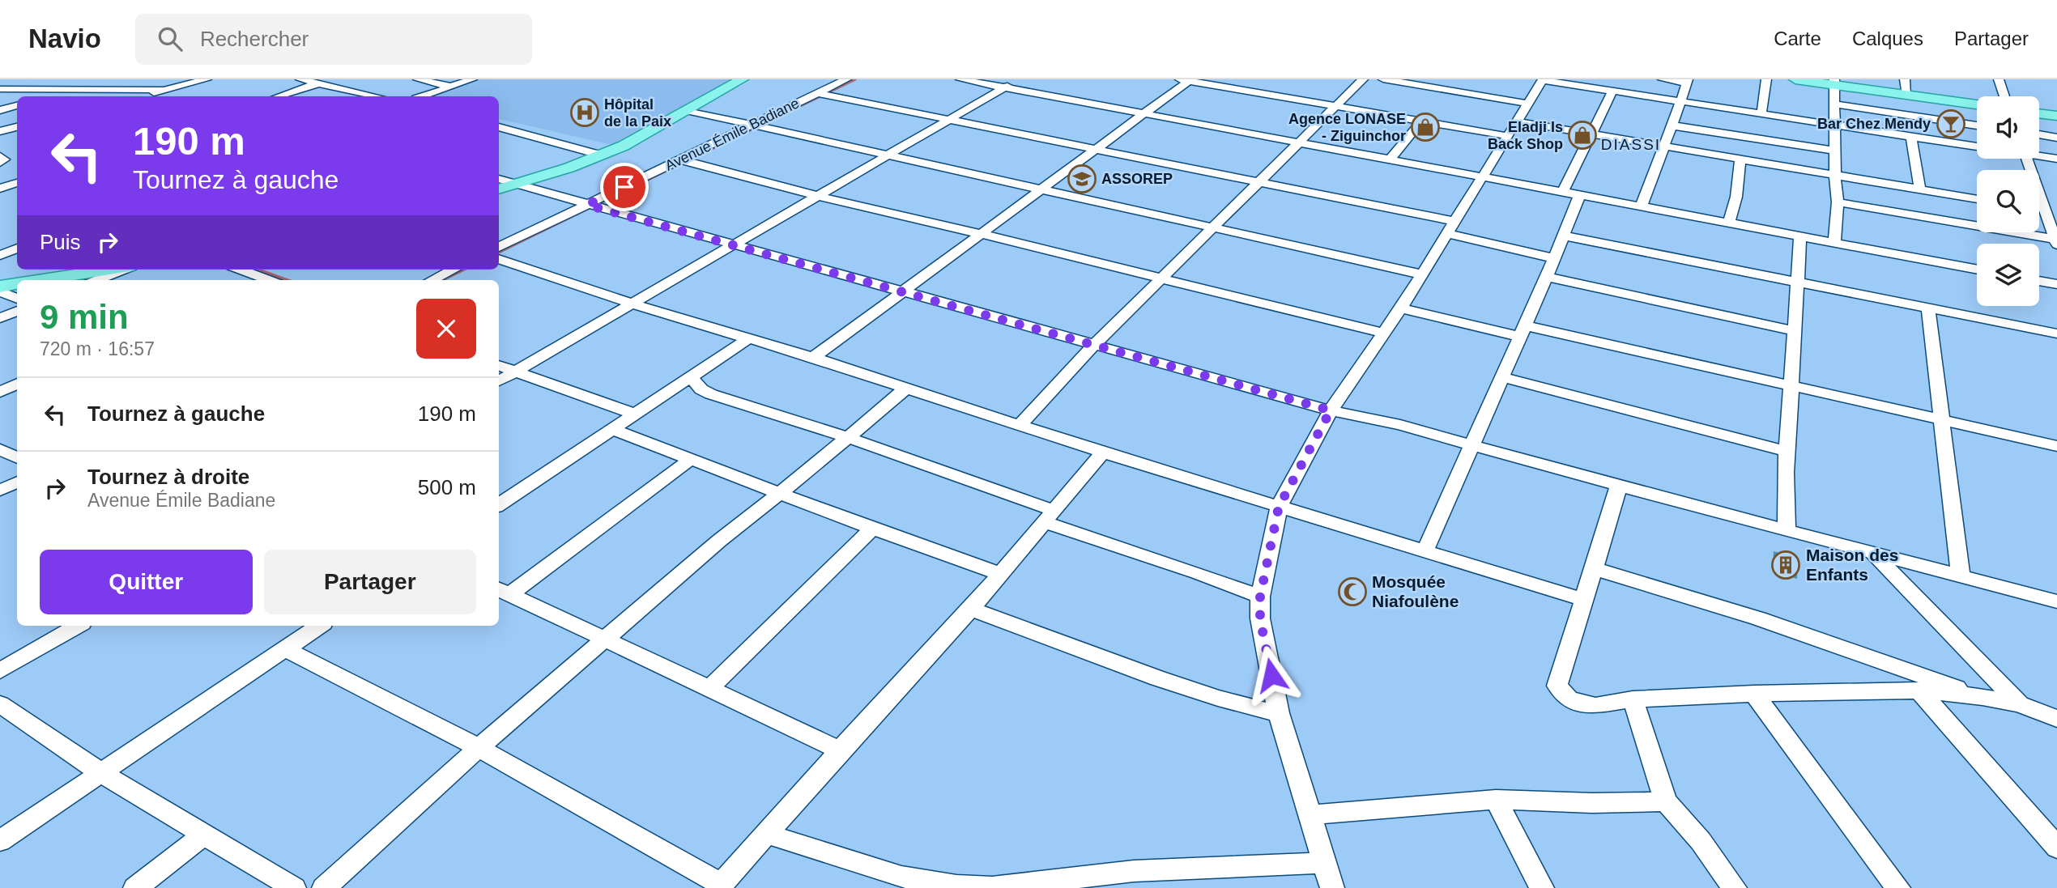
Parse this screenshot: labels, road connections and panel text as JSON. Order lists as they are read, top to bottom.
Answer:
{
  "streets": {
    "street": ["Avenue Émile Badiane"]
  },
  "districts": ["DIASSI"],
  "places": {
    "hospital": ["Hôpital de la Paix"],
    "bar": ["Bar Chez Mendy"],
    "shop": ["Agence LONASE - Ziguinchor", "Eladji Is Back Shop"],
    "school or university": ["ASSOREP"],
    "building": ["Maison des Enfants"],
    "mosque": ["Mosquée Niafoulène"]
  },
  "page": {
    "header": "Navio",
    "search": "Rechercher",
    "nav": ["Carte", "Calques", "Partager"],
    "turn": ["190 m", "Tournez à gauche"],
    "then": "Puis",
    "heading": ["9 min", "720 m · 16:57"],
    "list": [
      {
        "name": "Tournez à gauche",
        "value": "190 m"
      },
      {
        "name": "Tournez à droite",
        "note": "Avenue Émile Badiane",
        "value": "500 m"
      }
    ],
    "buttons": ["Quitter", "Partager"]
  }
}
